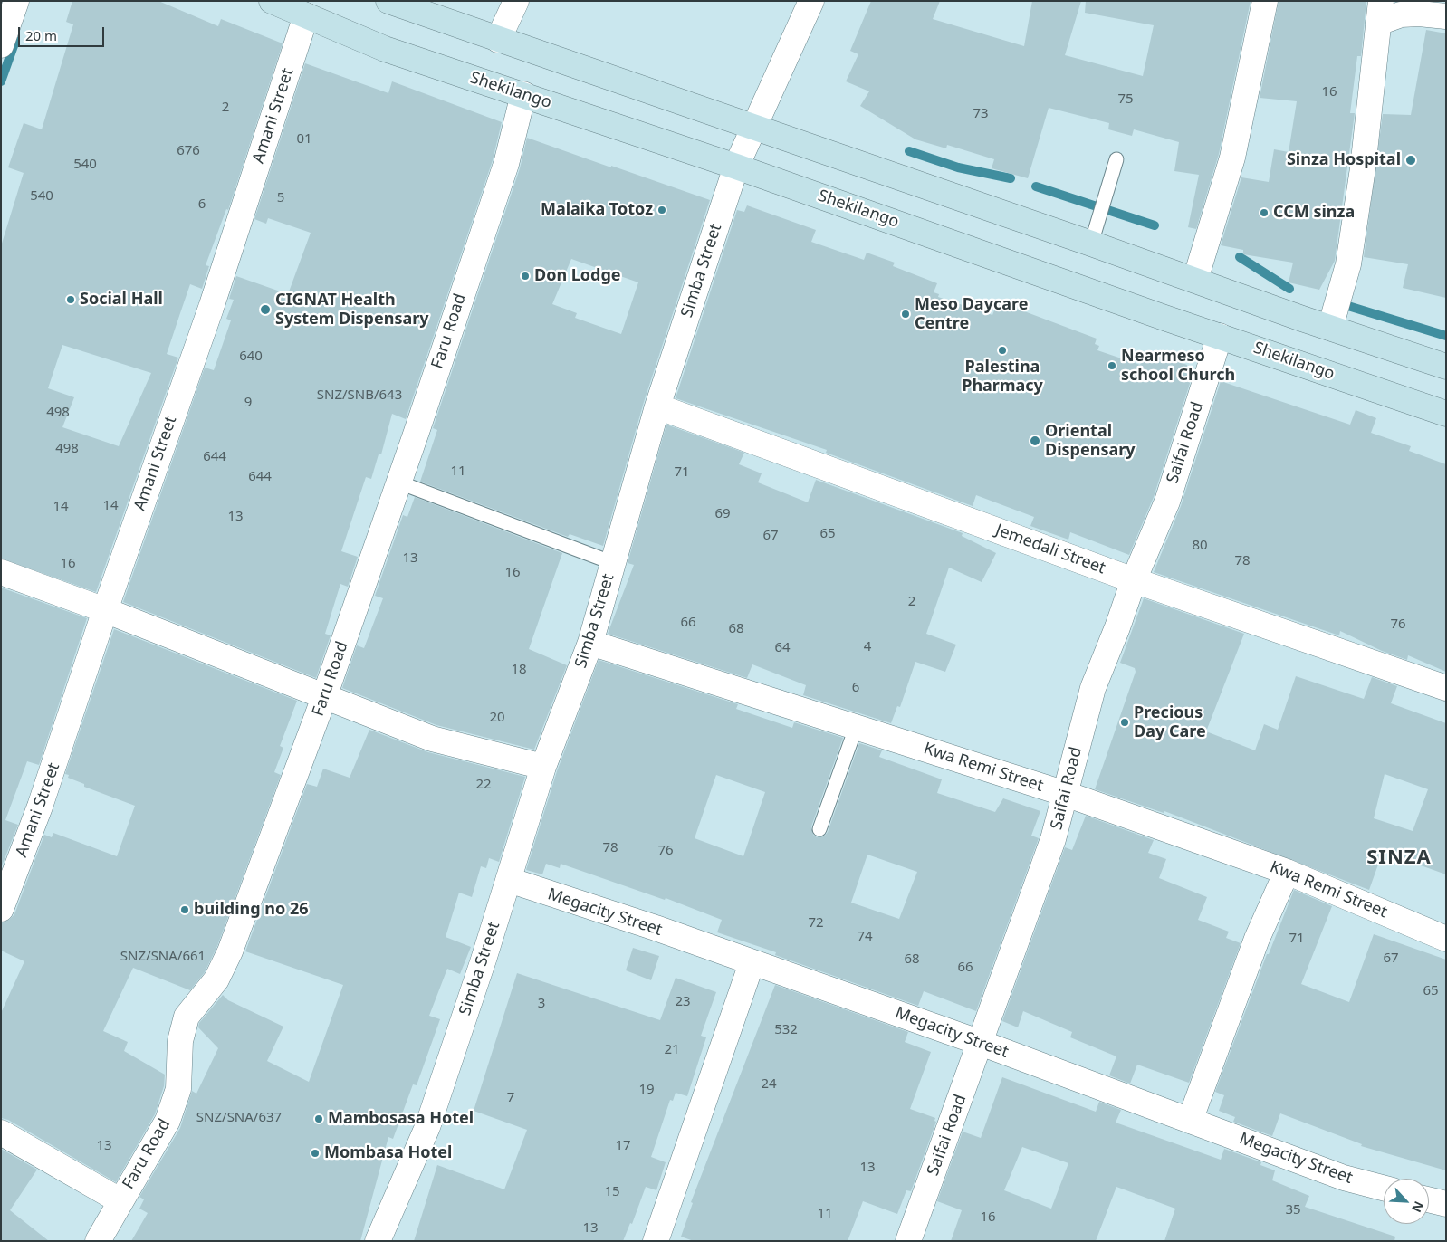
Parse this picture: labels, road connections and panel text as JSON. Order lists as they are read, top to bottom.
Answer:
{
  "streets": {
    "main road": ["Shekilango"],
    "street": [
      "Amani Street",
      "Simba Street",
      "Faru Road",
      "Saifai Road",
      "Jemedali Street",
      "Kwa Remi Street",
      "Megacity Street"
    ]
  },
  "crossings": [
    ["Shekilango", "Amani Street"],
    ["Shekilango", "Simba Street"],
    ["Shekilango", "Faru Road"],
    ["Shekilango", "Saifai Road"],
    ["Simba Street", "Jemedali Street"],
    ["Simba Street", "Kwa Remi Street"],
    ["Simba Street", "Megacity Street"],
    ["Saifai Road", "Jemedali Street"],
    ["Saifai Road", "Kwa Remi Street"],
    ["Saifai Road", "Megacity Street"]
  ],
  "districts": ["SINZA"],
  "places": [
    "Sinza Hospital",
    "Malaika Totoz",
    "CCM sinza",
    "Don Lodge",
    "Social Hall",
    "CIGNAT Health System Dispensary",
    "Meso Daycare Centre",
    "Palestina Pharmacy",
    "Nearmeso school Church",
    "Oriental Dispensary",
    "Precious Day Care",
    "building no 26",
    "Mambosasa Hotel",
    "Mombasa Hotel"
  ],
  "house_numbers": [
    "16",
    "75",
    "2",
    "73",
    "01",
    "676",
    "540",
    "540",
    "5",
    "6",
    "640",
    "SNZ/SNB/643",
    "9",
    "498",
    "498",
    "644",
    "11",
    "71",
    "644",
    "14",
    "14",
    "69",
    "13",
    "65",
    "67",
    "80",
    "13",
    "78",
    "16",
    "16",
    "2",
    "66",
    "76",
    "68",
    "4",
    "64",
    "18",
    "6",
    "20",
    "22",
    "78",
    "76",
    "72",
    "74",
    "71",
    "SNZ/SNA/661",
    "67",
    "68",
    "66",
    "65",
    "23",
    "3",
    "532",
    "21",
    "24",
    "19",
    "7",
    "SNZ/SNA/637",
    "13",
    "17",
    "13",
    "15",
    "35",
    "11",
    "16",
    "13"
  ],
  "scale_bar": "20 m",
  "north": "bottom right"
}
